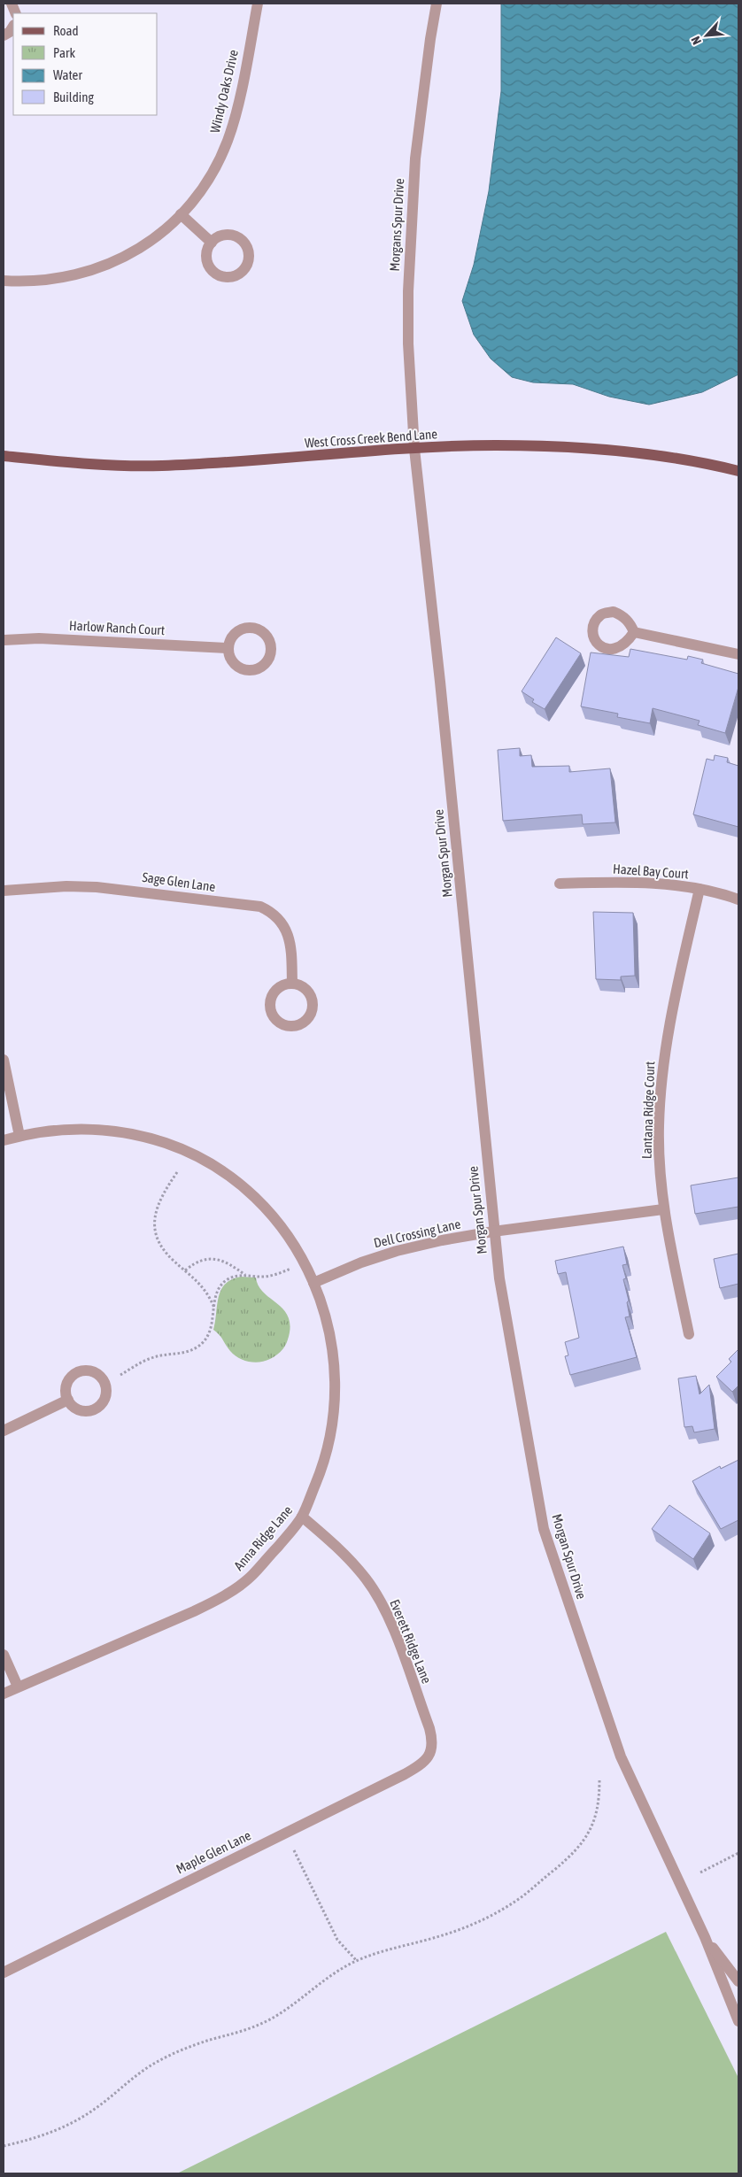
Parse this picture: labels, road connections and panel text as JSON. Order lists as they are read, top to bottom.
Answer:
{
  "streets": {
    "main road": ["West Cross Creek Bend Lane"],
    "street": [
      "Windy Oaks Drive",
      "Morgans Spur Drive",
      "Harlow Ranch Court",
      "Morgan Spur Drive",
      "Hazel Bay Court",
      "Sage Glen Lane",
      "Lantana Ridge Court",
      "Dell Crossing Lane",
      "Anna Ridge Lane",
      "Everett Ridge Lane",
      "Maple Glen Lane"
    ]
  },
  "crossings": [
    ["Morgans Spur Drive", "West Cross Creek Bend Lane"],
    ["Morgans Spur Drive", "Morgan Spur Drive"],
    ["West Cross Creek Bend Lane", "Morgan Spur Drive"],
    ["Morgan Spur Drive", "Dell Crossing Lane"],
    ["Hazel Bay Court", "Lantana Ridge Court"],
    ["Lantana Ridge Court", "Dell Crossing Lane"],
    ["Dell Crossing Lane", "Anna Ridge Lane"],
    ["Anna Ridge Lane", "Everett Ridge Lane"],
    ["Everett Ridge Lane", "Maple Glen Lane"]
  ],
  "legend": [
    "Road",
    "Park",
    "Water",
    "Building"
  ],
  "north": "bottom left"
}
